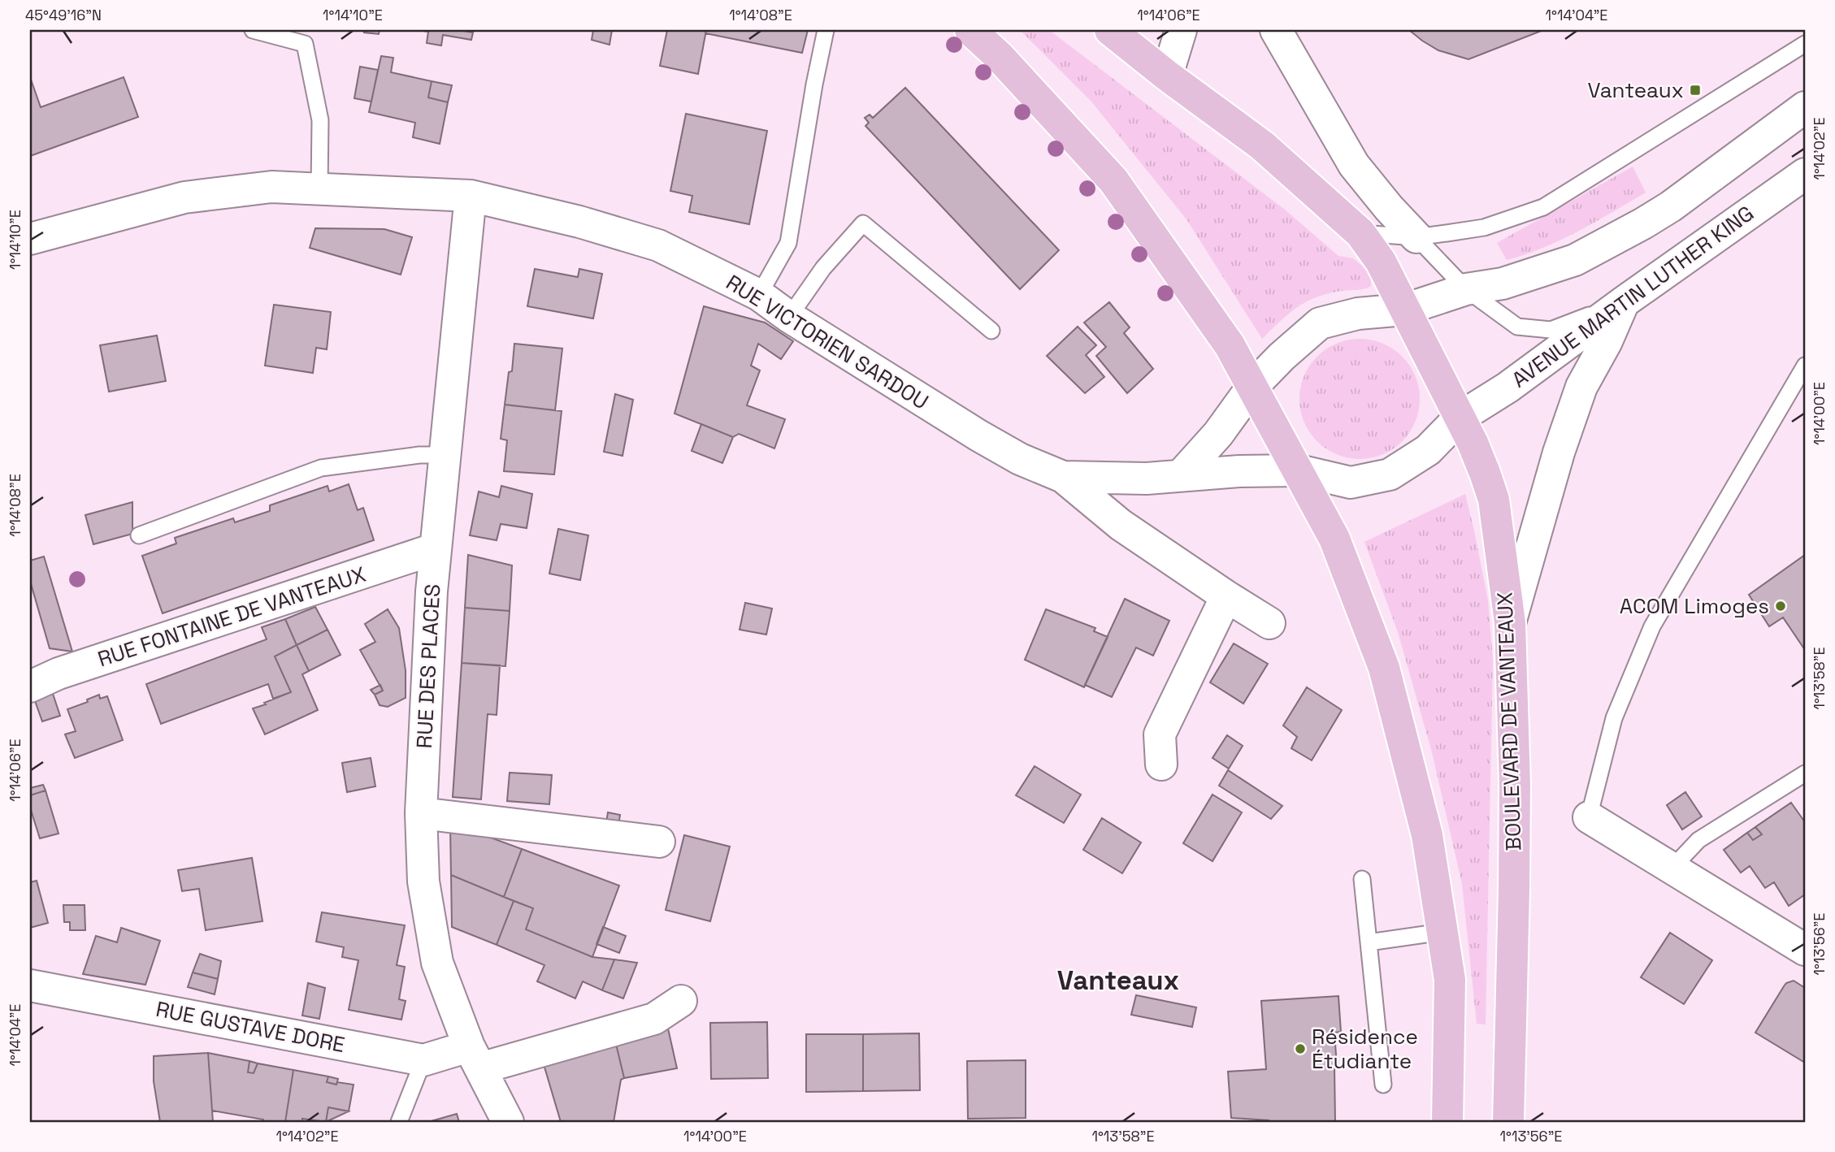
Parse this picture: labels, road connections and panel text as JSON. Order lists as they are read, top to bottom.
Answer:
{
  "streets": {
    "main road": ["BOULEVARD DE VANTEAUX"],
    "street": [
      "AVENUE MARTIN LUTHER KING",
      "RUE VICTORIEN SARDOU",
      "RUE FONTAINE DE VANTEAUX",
      "RUE DES PLACES",
      "RUE GUSTAVE DORE"
    ]
  },
  "crossings": [
    ["AVENUE MARTIN LUTHER KING", "RUE VICTORIEN SARDOU"],
    ["AVENUE MARTIN LUTHER KING", "BOULEVARD DE VANTEAUX"],
    ["RUE VICTORIEN SARDOU", "RUE DES PLACES"],
    ["RUE VICTORIEN SARDOU", "BOULEVARD DE VANTEAUX"],
    ["RUE FONTAINE DE VANTEAUX", "RUE DES PLACES"],
    ["RUE DES PLACES", "RUE GUSTAVE DORE"]
  ],
  "districts": ["Vanteaux"],
  "places": {
    "transit": ["Vanteaux"],
    "other": ["ACOM Limoges", "Résidence Étudiante"]
  },
  "coordinates": [
    "45°49'16\"N",
    "1°14'10\"E",
    "1°14'08\"E",
    "1°14'06\"E",
    "1°14'04\"E",
    "1°14'02\"E",
    "1°14'00\"E",
    "1°13'58\"E",
    "1°13'56\"E"
  ]
}
